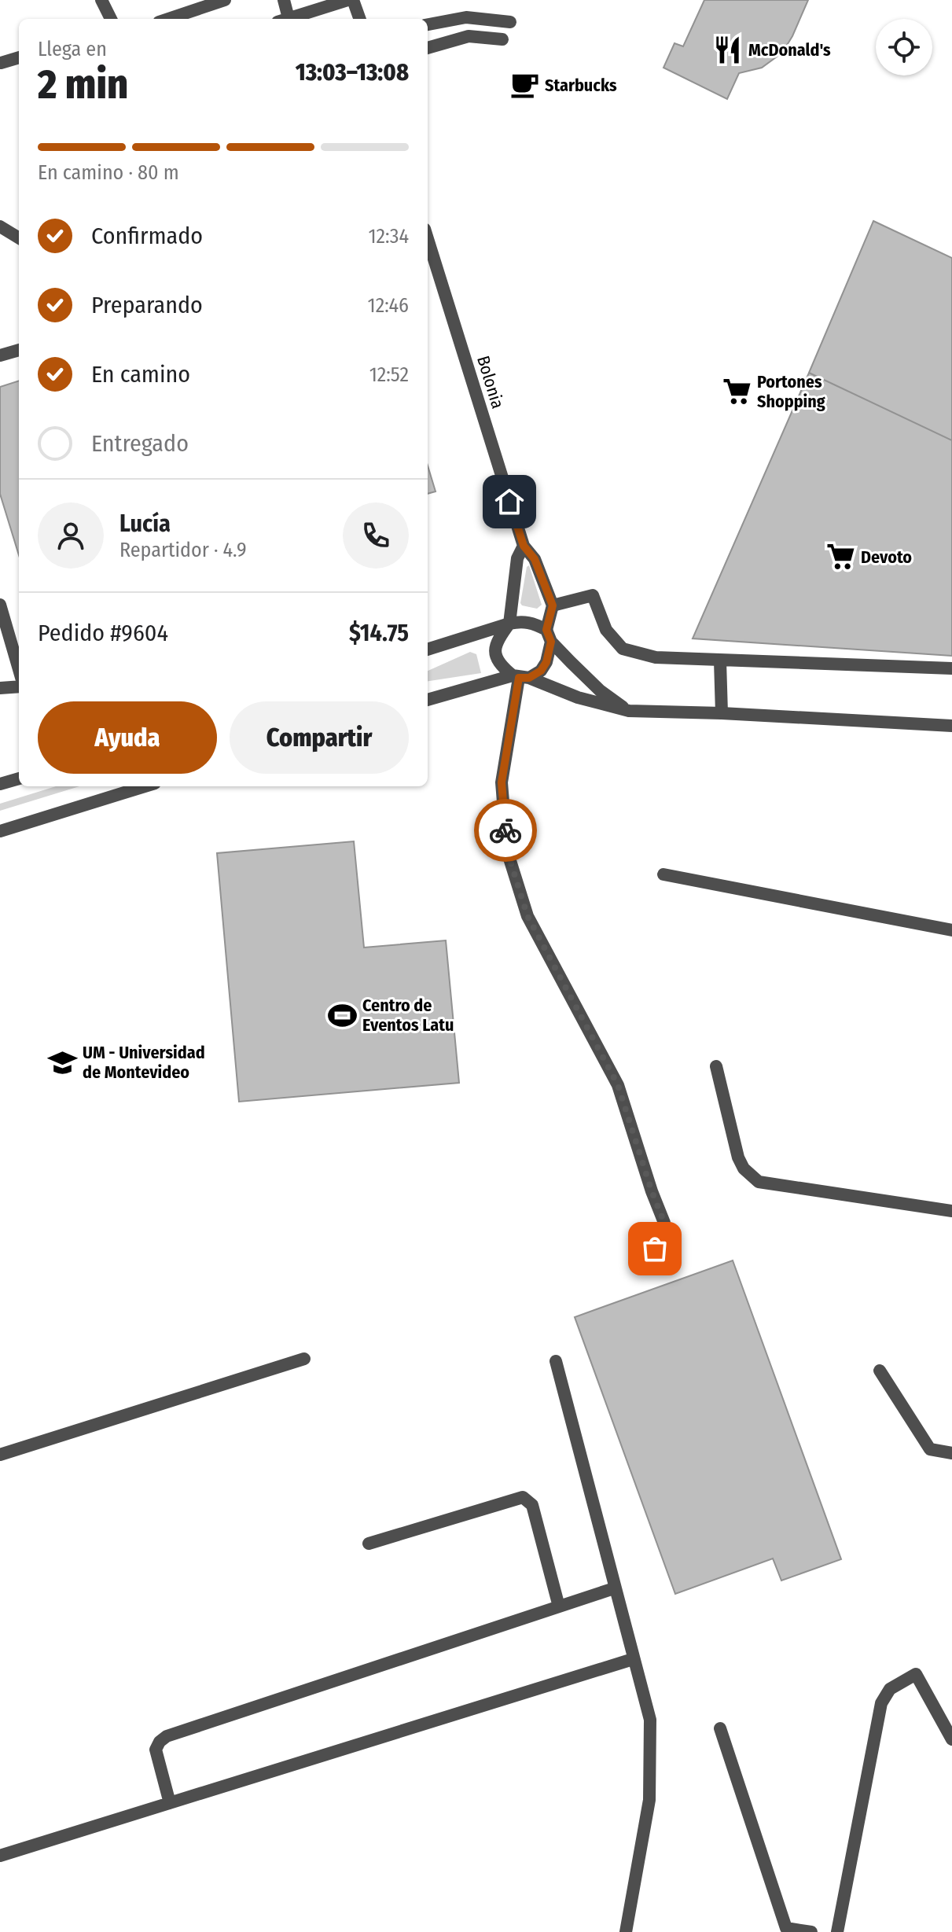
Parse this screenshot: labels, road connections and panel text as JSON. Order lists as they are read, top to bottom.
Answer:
{
  "streets": {
    "street": ["Bolonia"]
  },
  "places": {
    "restaurant": ["McDonald's"],
    "cafe": ["Starbucks"],
    "supermarket": ["Portones Shopping", "Devoto"],
    "sports": ["Centro de Eventos Latu"],
    "school or university": ["UM - Universidad de Montevideo"]
  },
  "page": {
    "heading": ["2 min", "Llega en", "13:03–13:08"],
    "panel": [
      "Lucía",
      "Repartidor · 4.9",
      "Pedido #9604",
      "$14.75"
    ],
    "bar": "En camino · 80 m",
    "list": [
      ["Confirmado", "12:34"],
      ["Preparando", "12:46"],
      ["En camino", "12:52"],
      "Entregado"
    ],
    "buttons": ["Ayuda", "Compartir"]
  }
}
